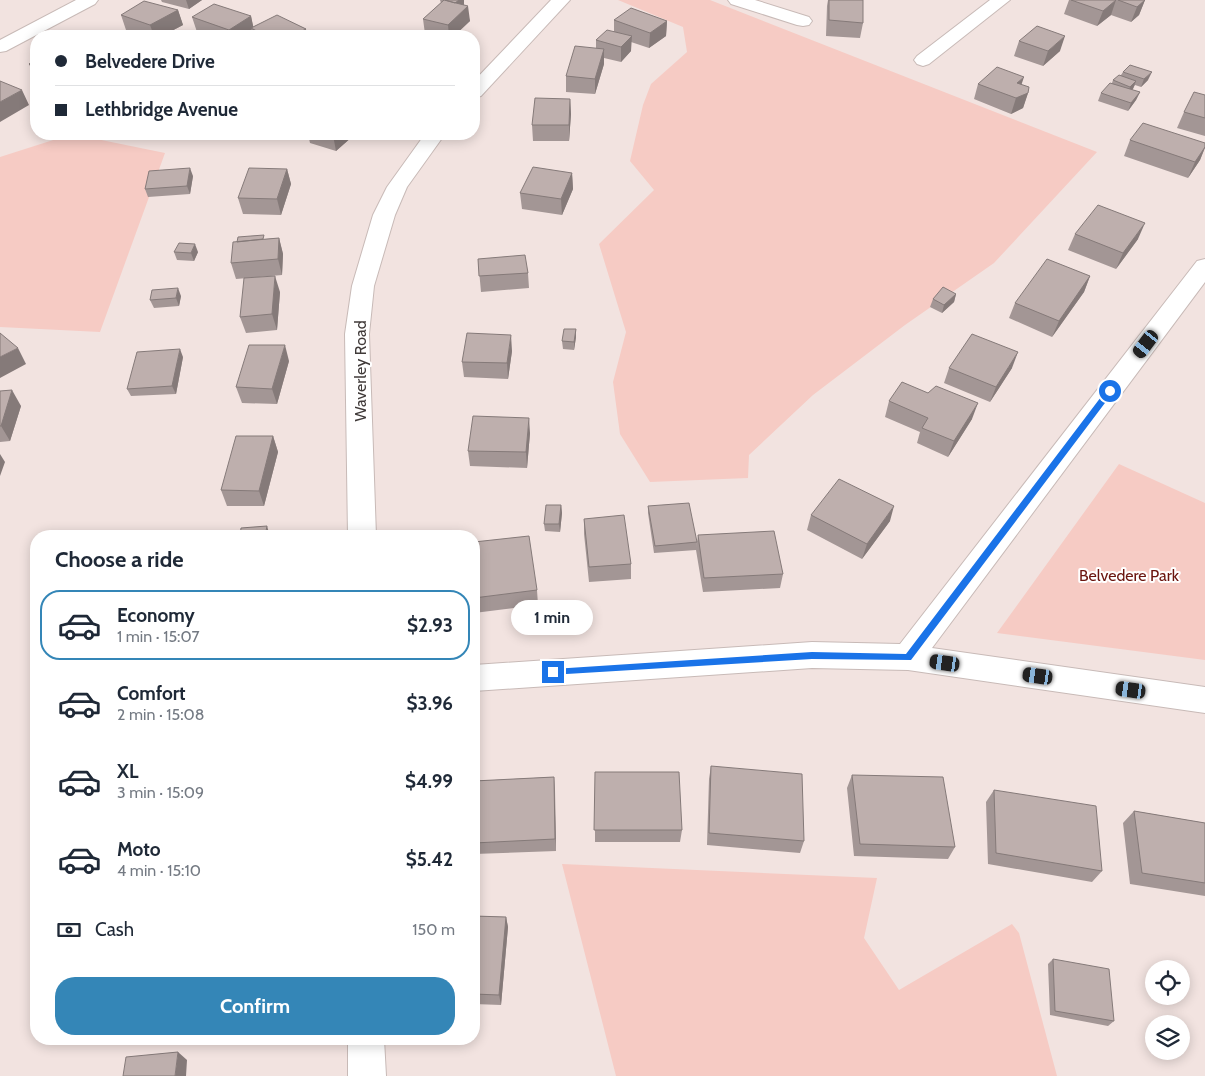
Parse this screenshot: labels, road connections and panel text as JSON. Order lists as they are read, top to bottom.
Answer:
{
  "streets": {
    "street": ["Waverley Road"]
  },
  "parks": ["Belvedere Park"],
  "page": {
    "banner": ["Belvedere Drive", "Lethbridge Avenue"],
    "heading": "Choose a ride",
    "list": [
      {
        "name": "Economy",
        "note": "1 min · 15:07",
        "value": "$2.93"
      },
      {
        "name": "Comfort",
        "note": "2 min · 15:08",
        "value": "$3.96"
      },
      {
        "name": "XL",
        "note": "3 min · 15:09",
        "value": "$4.99"
      },
      {
        "name": "Moto",
        "note": "4 min · 15:10",
        "value": "$5.42"
      }
    ],
    "bubble": "1 min",
    "pay": ["Cash", "150 m"],
    "buttons": "Confirm"
  }
}
